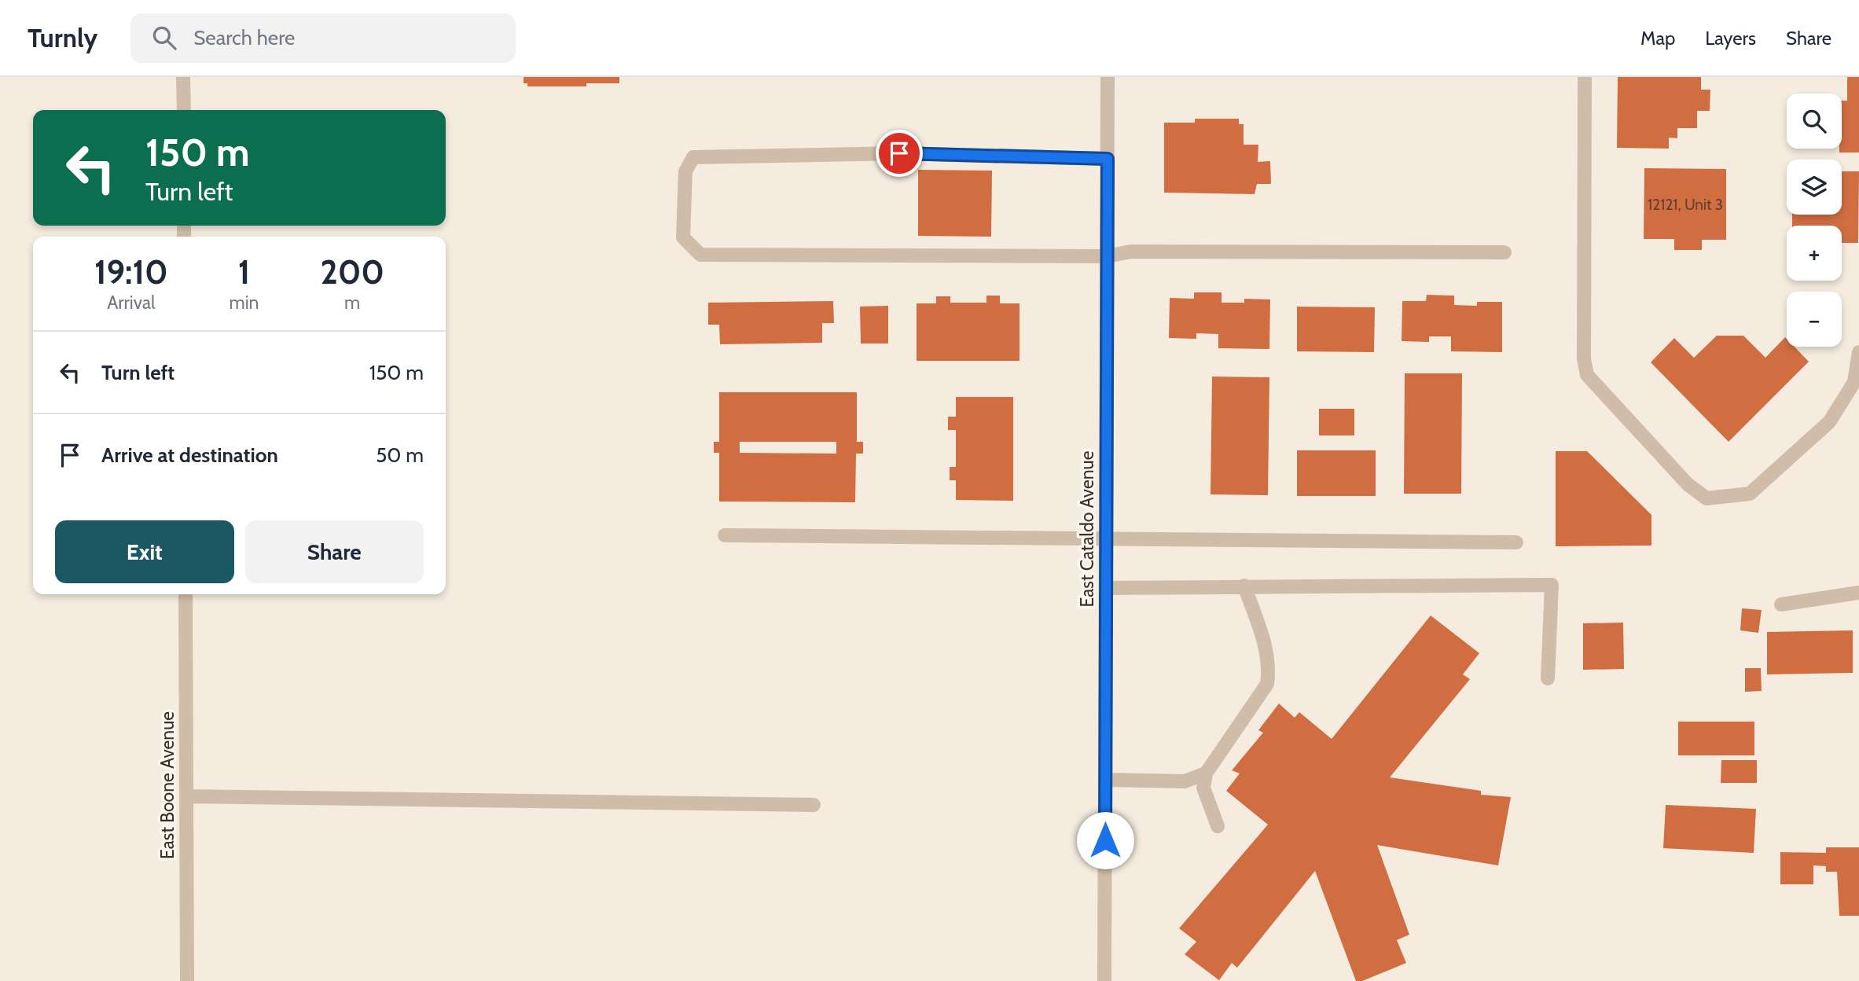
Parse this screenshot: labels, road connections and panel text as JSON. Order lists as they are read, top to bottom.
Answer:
{
  "streets": {
    "street": ["East Cataldo Avenue", "East Boone Avenue"]
  },
  "house_numbers": ["12121, Unit 3"],
  "page": {
    "header": "Turnly",
    "search": "Search here",
    "nav": ["Map", "Layers", "Share"],
    "map_buttons": ["+", "−"],
    "turn": ["150 m", "Turn left"],
    "eta": [
      "19:10",
      "Arrival",
      "1",
      "min",
      "200",
      "m"
    ],
    "list": [
      {
        "name": "Turn left",
        "value": "150 m"
      },
      {
        "name": "Arrive at destination",
        "value": "50 m"
      }
    ],
    "buttons": ["Exit", "Share"]
  }
}
